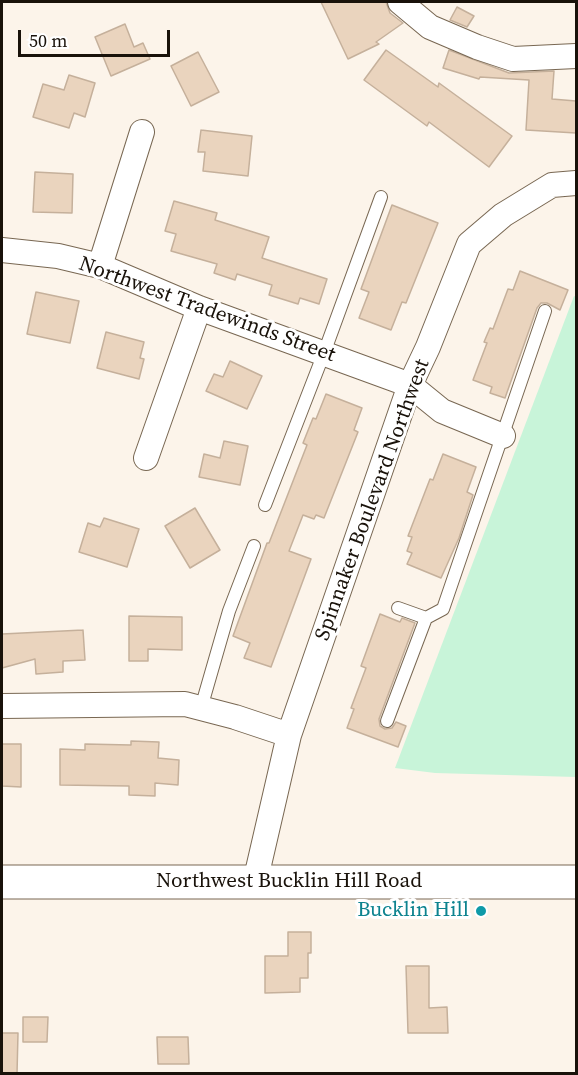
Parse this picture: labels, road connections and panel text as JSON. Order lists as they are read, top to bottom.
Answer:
{
  "streets": {
    "main road": ["Northwest Bucklin Hill Road"],
    "street": ["Northwest Tradewinds Street", "Spinnaker Boulevard Northwest"]
  },
  "crossings": [
    ["Northwest Tradewinds Street", "Spinnaker Boulevard Northwest"],
    ["Spinnaker Boulevard Northwest", "Northwest Bucklin Hill Road"]
  ],
  "places": ["Bucklin Hill"],
  "scale_bar": "50 m"
}
